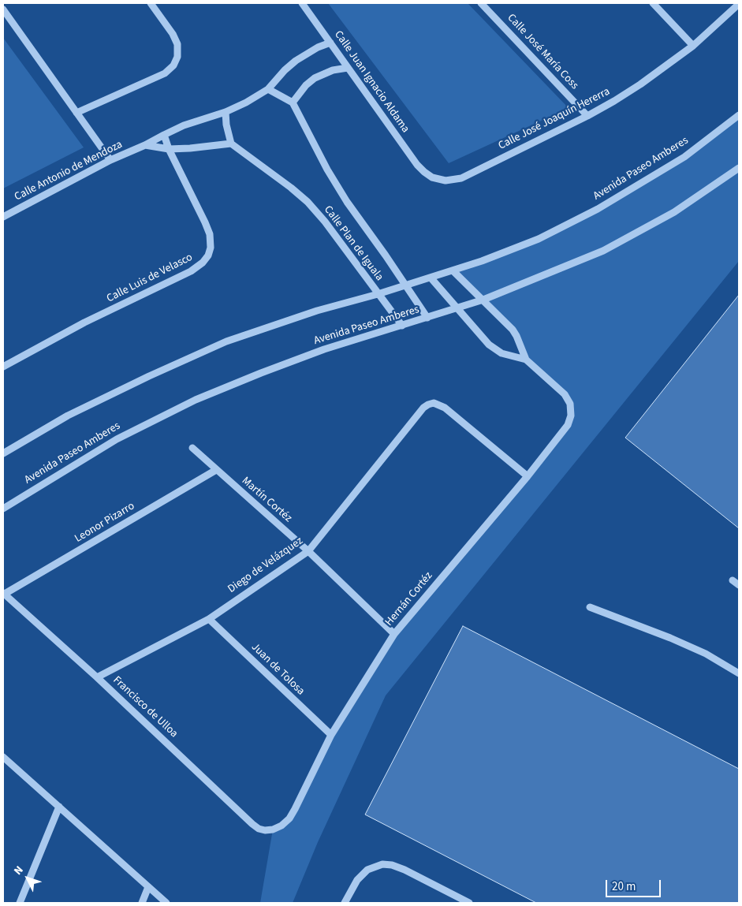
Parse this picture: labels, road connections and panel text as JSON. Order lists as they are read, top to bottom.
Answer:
{
  "streets": {
    "street": [
      "Calle José María Coss",
      "Calle Juan Ignacio Aldama",
      "Calle José Joaquín Hererra",
      "Avenida Paseo Amberes",
      "Calle Antonio de Mendoza",
      "Calle Plan de Iguala",
      "Calle Luis de Velasco",
      "Martín Cortéz",
      "Leonor Pizarro",
      "Diego de Velázquez",
      "Hernán Cortéz",
      "Juan de Tolosa",
      "Francisco de Ulloa"
    ]
  },
  "crossings": [
    ["Calle José María Coss", "Calle José Joaquín Hererra"],
    ["Calle Juan Ignacio Aldama", "Calle José Joaquín Hererra"],
    ["Calle Juan Ignacio Aldama", "Calle Antonio de Mendoza"],
    ["Avenida Paseo Amberes", "Calle Plan de Iguala"],
    ["Calle Antonio de Mendoza", "Calle Luis de Velasco"],
    ["Martín Cortéz", "Leonor Pizarro"],
    ["Martín Cortéz", "Diego de Velázquez"],
    ["Martín Cortéz", "Hernán Cortéz"],
    ["Leonor Pizarro", "Francisco de Ulloa"],
    ["Diego de Velázquez", "Hernán Cortéz"],
    ["Diego de Velázquez", "Juan de Tolosa"],
    ["Diego de Velázquez", "Francisco de Ulloa"],
    ["Hernán Cortéz", "Juan de Tolosa"],
    ["Hernán Cortéz", "Francisco de Ulloa"]
  ],
  "scale_bar": "20 m",
  "north": "top left"
}
